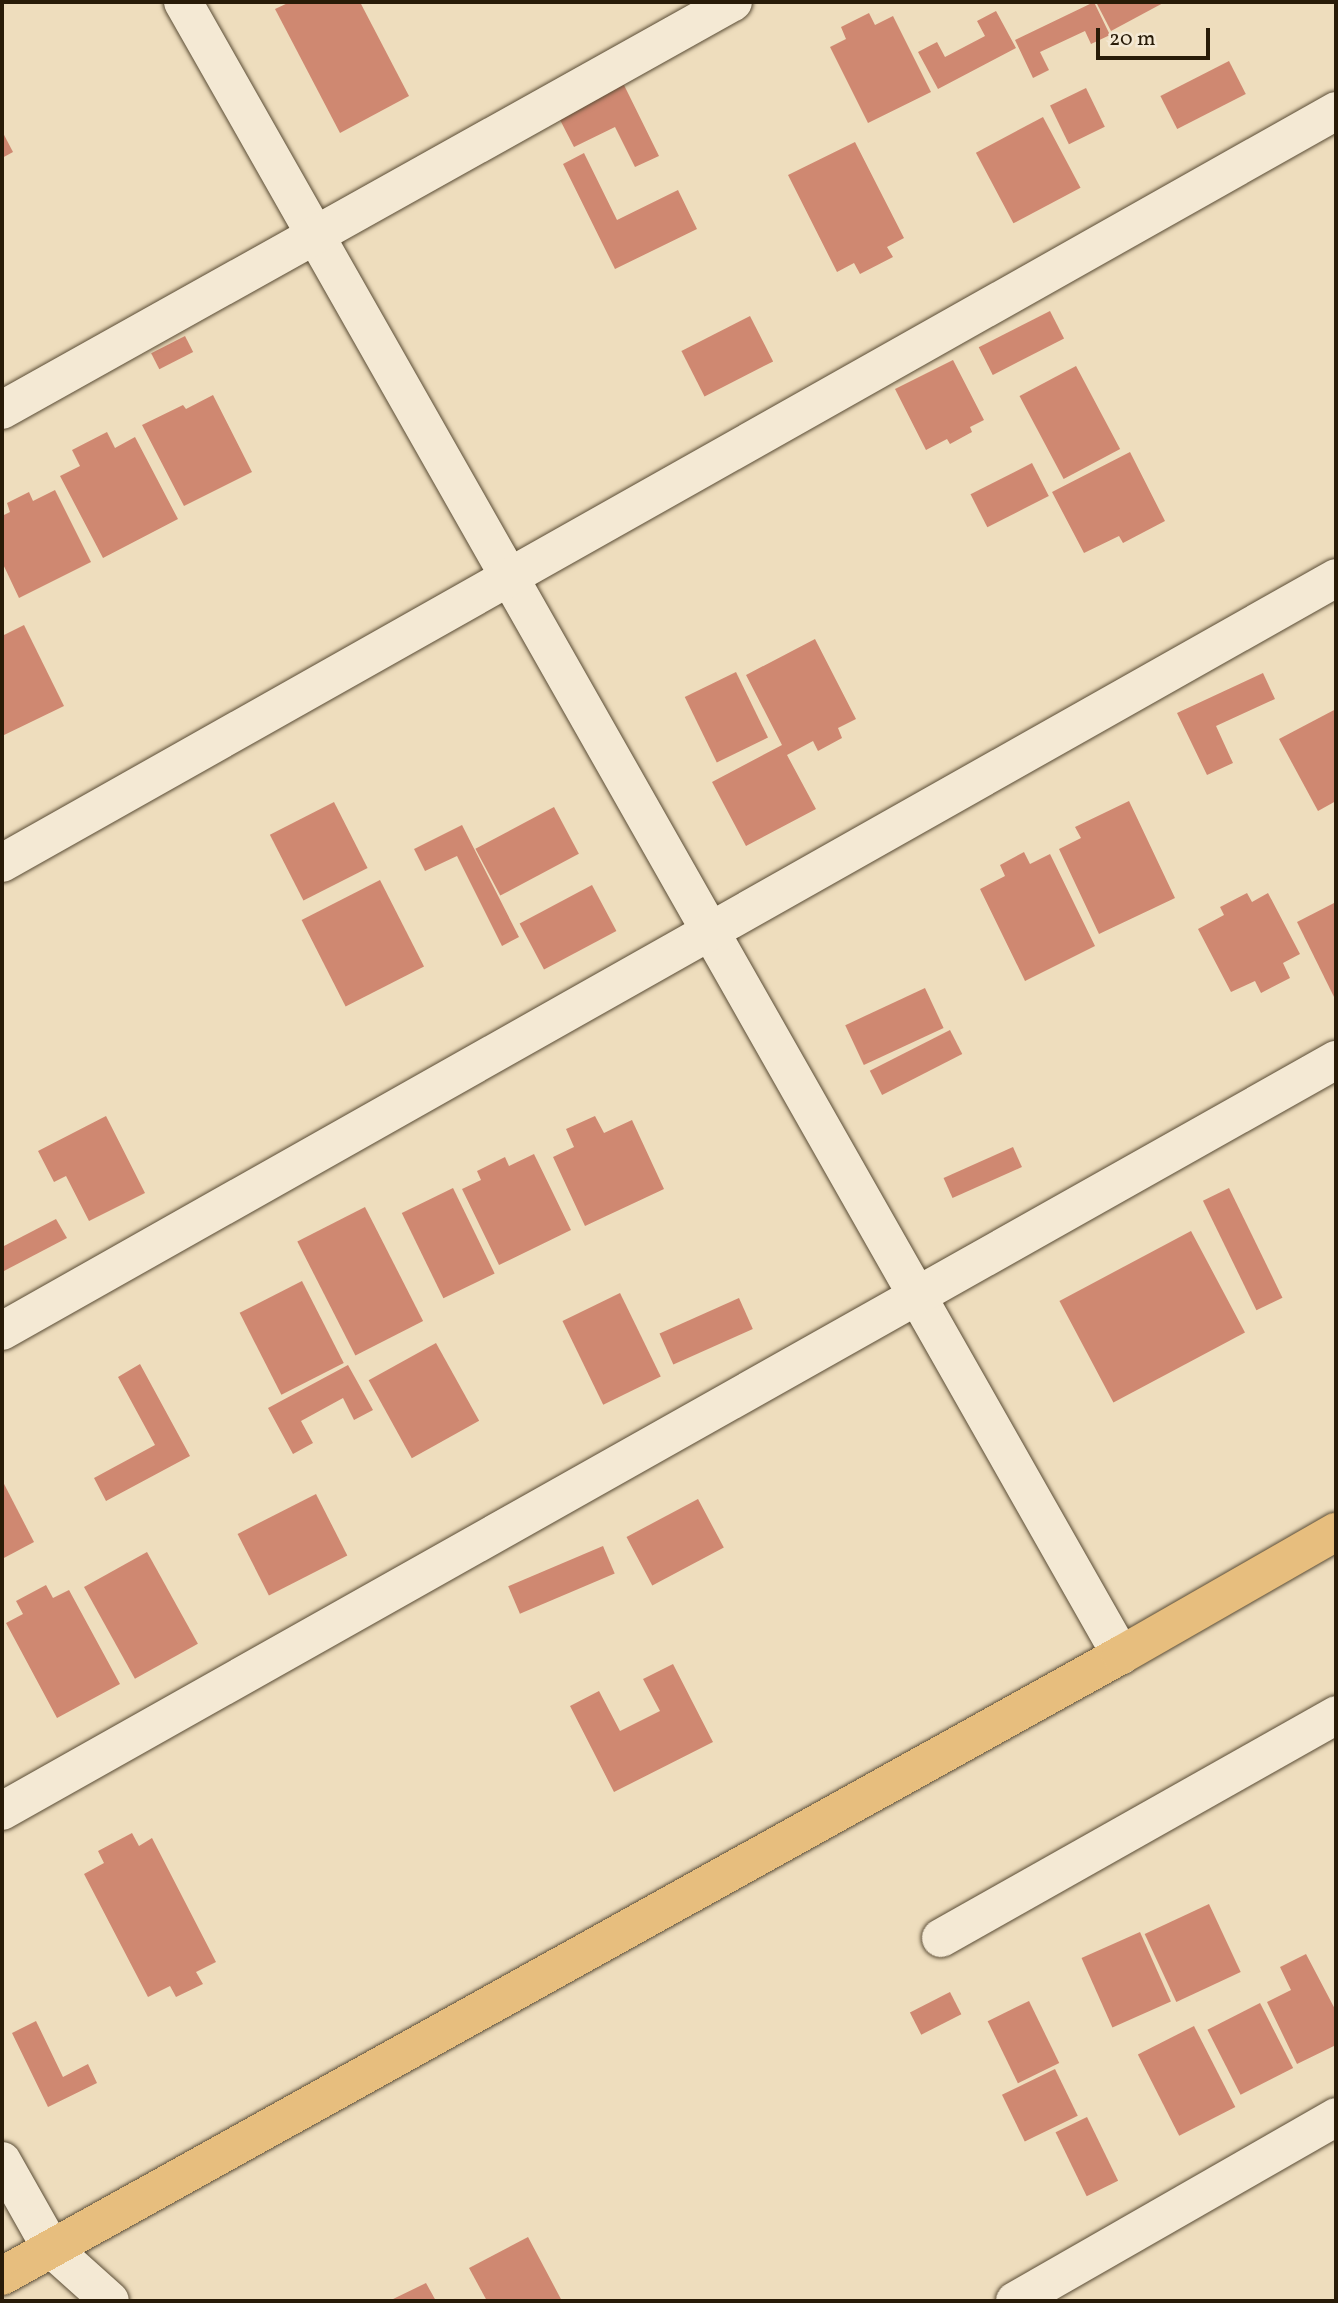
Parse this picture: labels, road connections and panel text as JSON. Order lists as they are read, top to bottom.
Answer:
{
  "scale_bar": "20 m"
}
